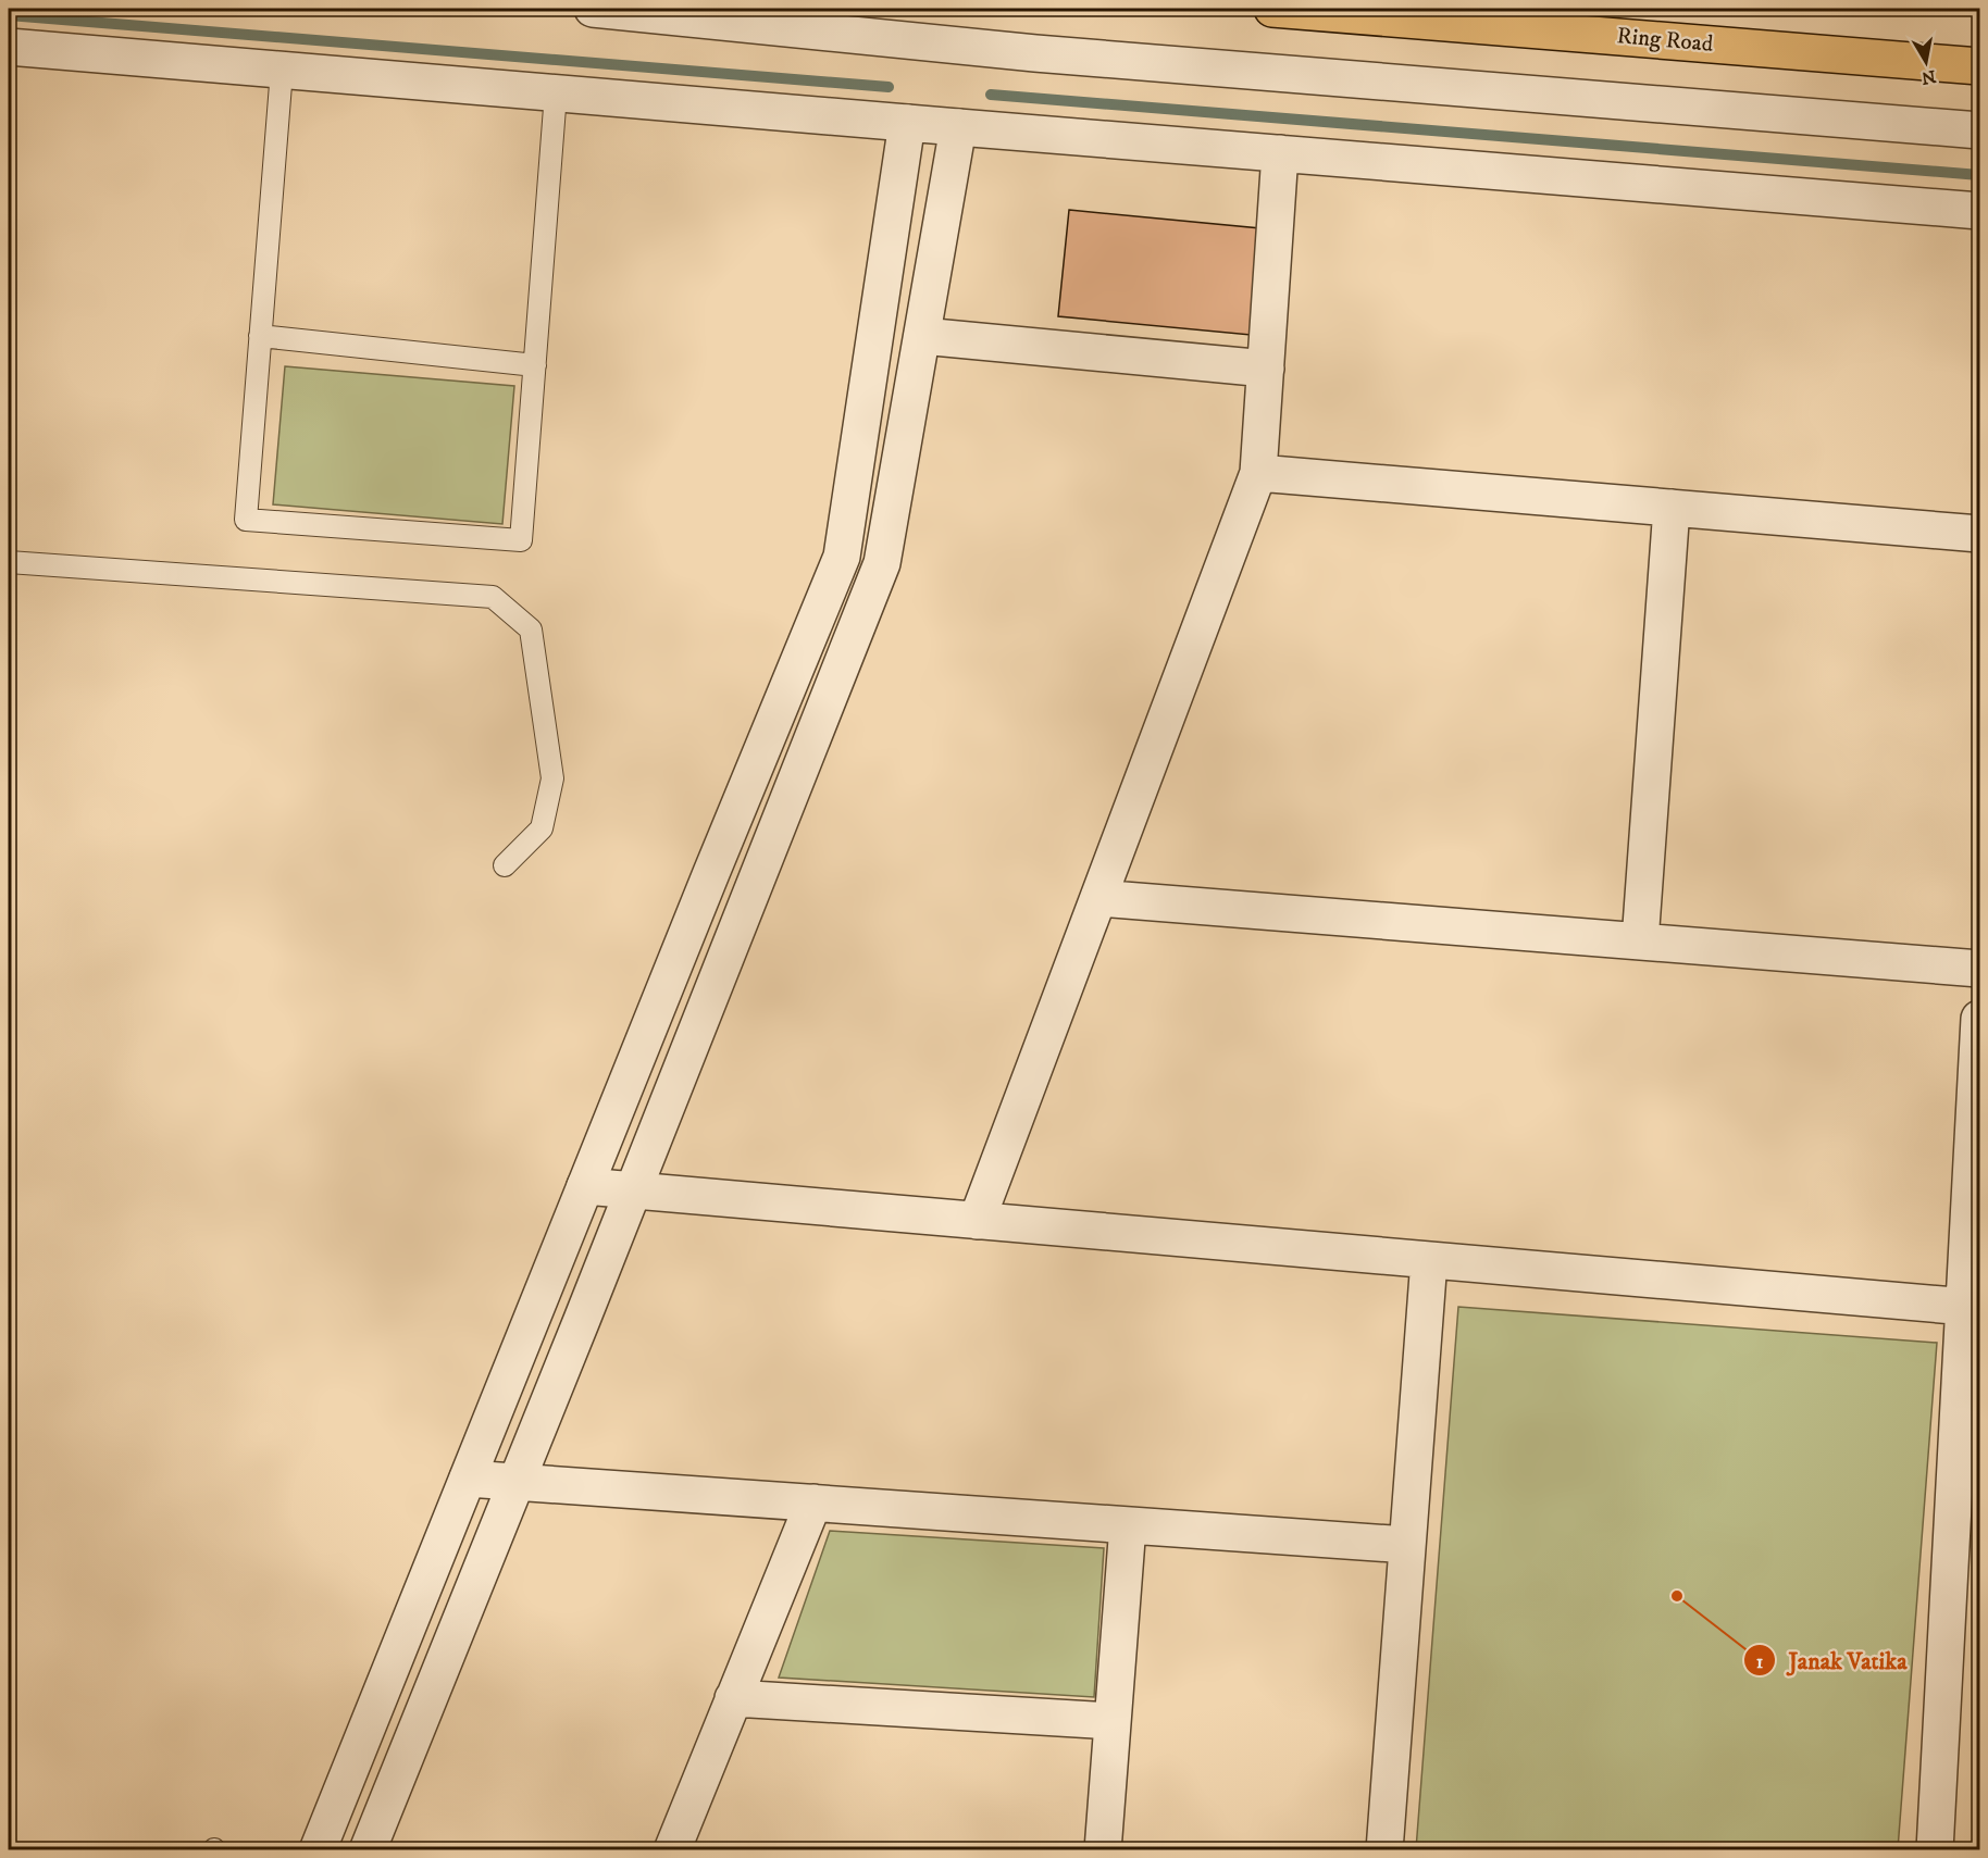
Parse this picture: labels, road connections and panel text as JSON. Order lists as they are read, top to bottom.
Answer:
{
  "streets": {
    "highway": ["Ring Road"]
  },
  "places": ["Janak Vatika"],
  "north": "bottom"
}
